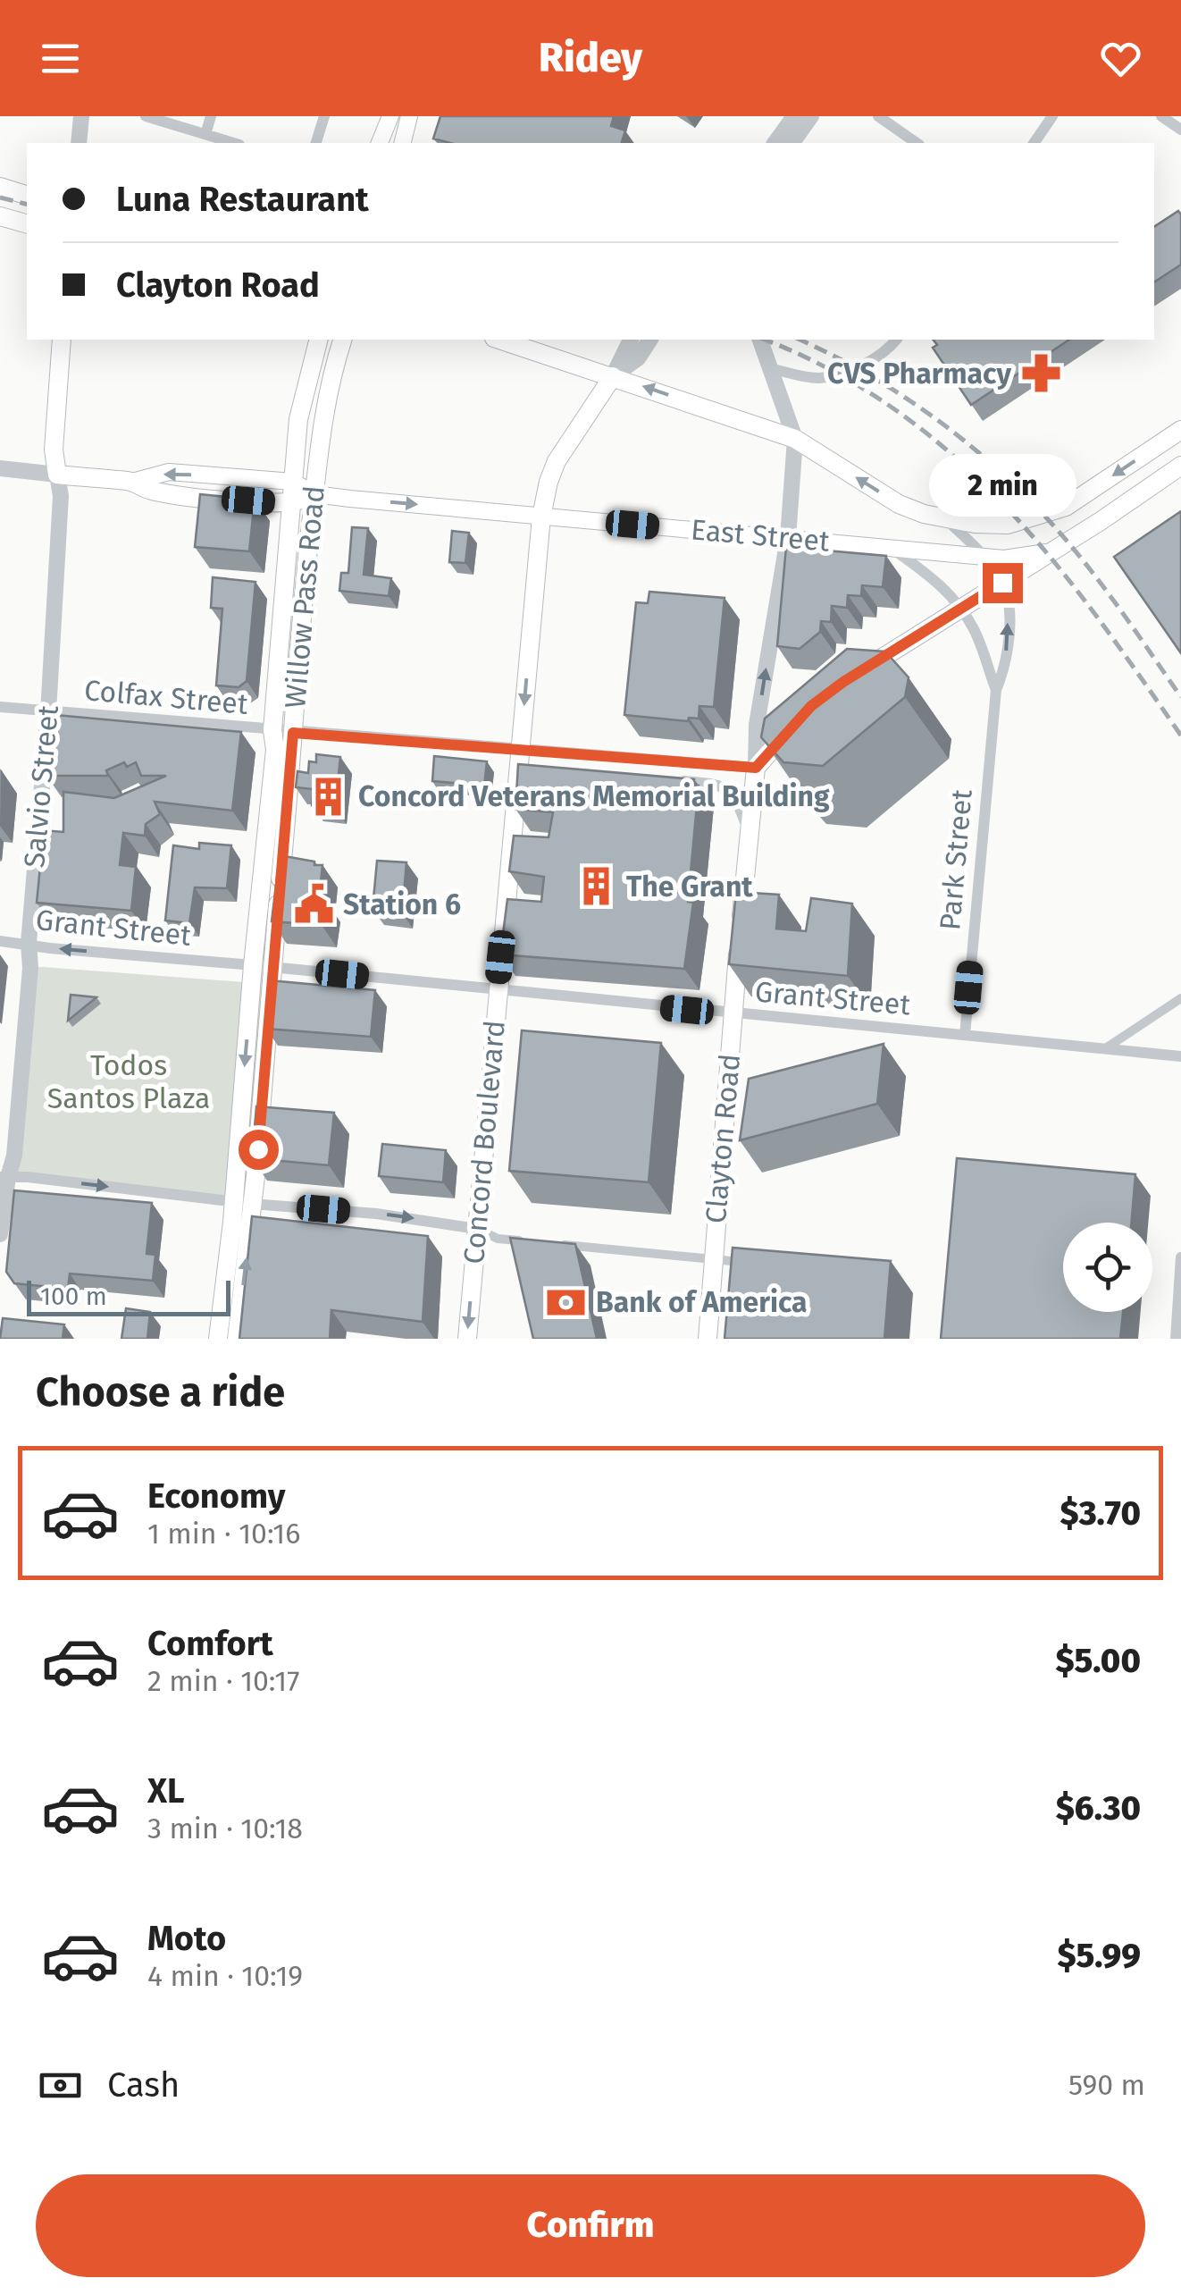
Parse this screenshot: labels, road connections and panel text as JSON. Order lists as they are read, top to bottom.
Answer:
{
  "streets": {
    "main road": [
      "East Street",
      "Willow Pass Road",
      "Salvio Street",
      "Clayton Road",
      "Concord Boulevard"
    ],
    "street": ["Colfax Street", "Park Street", "Grant Street"]
  },
  "crossings": [
    ["East Street", "Willow Pass Road"],
    ["East Street", "Salvio Street"],
    ["East Street", "Park Street"],
    ["East Street", "Concord Boulevard"],
    ["Willow Pass Road", "Colfax Street"],
    ["Willow Pass Road", "Grant Street"],
    ["Colfax Street", "Salvio Street"],
    ["Colfax Street", "Clayton Road"],
    ["Colfax Street", "Concord Boulevard"],
    ["Salvio Street", "Grant Street"],
    ["Park Street", "Grant Street"],
    ["Grant Street", "Clayton Road"],
    ["Grant Street", "Concord Boulevard"]
  ],
  "parks": ["Todos Santos Plaza"],
  "places": {
    "pharmacy": ["CVS Pharmacy"],
    "building": ["Concord Veterans Memorial Building", "The Grant"],
    "public building": ["Station 6"],
    "bank": ["Bank of America"]
  },
  "scale_bar": "100 m",
  "page": {
    "header": "Ridey",
    "banner": ["Luna Restaurant", "Clayton Road"],
    "bubble": "2 min",
    "scale": "100 m",
    "heading": "Choose a ride",
    "list": [
      {
        "name": "Economy",
        "note": "1 min · 10:16",
        "value": "$3.70"
      },
      {
        "name": "Comfort",
        "note": "2 min · 10:17",
        "value": "$5.00"
      },
      {
        "name": "XL",
        "note": "3 min · 10:18",
        "value": "$6.30"
      },
      {
        "name": "Moto",
        "note": "4 min · 10:19",
        "value": "$5.99"
      }
    ],
    "pay": ["Cash", "590 m"],
    "buttons": "Confirm"
  }
}
